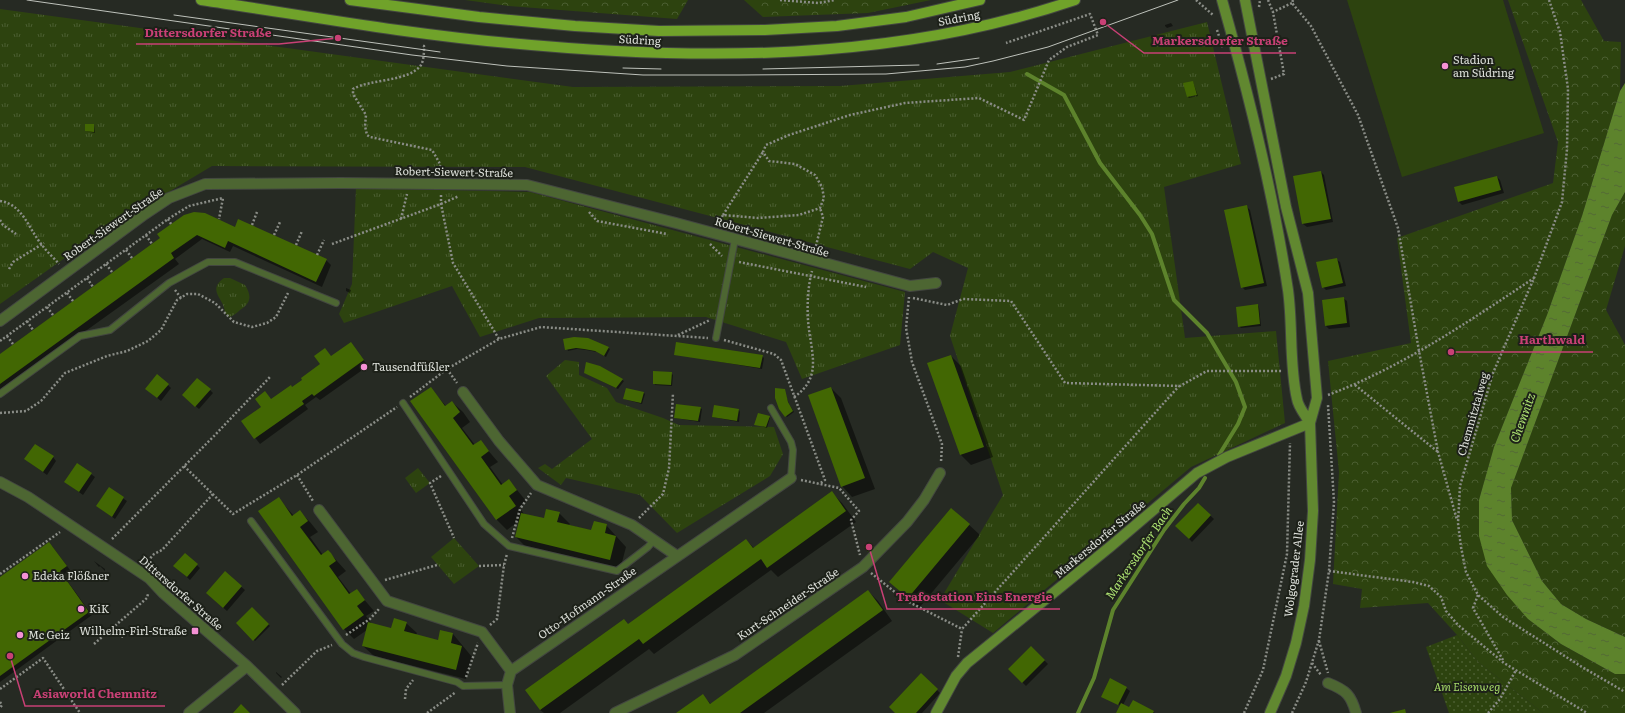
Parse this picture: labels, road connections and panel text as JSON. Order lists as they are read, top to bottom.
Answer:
{
  "streets": {
    "main road": ["Südring", "Markersdorfer Straße", "Wolgograder Allee"],
    "street": [
      "Robert-Siewert-Straße",
      "Dittersdorfer Straße",
      "Otto-Hofmann-Straße",
      "Kurt-Schneider-Straße"
    ],
    "path": ["Chemnitztalweg"]
  },
  "crossings": [
    ["Markersdorfer Straße", "Wolgograder Allee"]
  ],
  "water": ["Chemnitz", "Markersdorfer Bach"],
  "parks": ["Am Eisenweg"],
  "places": {
    "other": [
      "Markersdorfer Straße",
      "Dittersdorfer Straße",
      "Stadion am Südring",
      "Harthwald",
      "Tausendfüßler",
      "Trafostation Eins Energie",
      "Edeka Flößner",
      "KiK",
      "Mc Geiz",
      "Asiaworld Chemnitz"
    ],
    "transit": ["Wilhelm-Firl-Straße"]
  }
}
